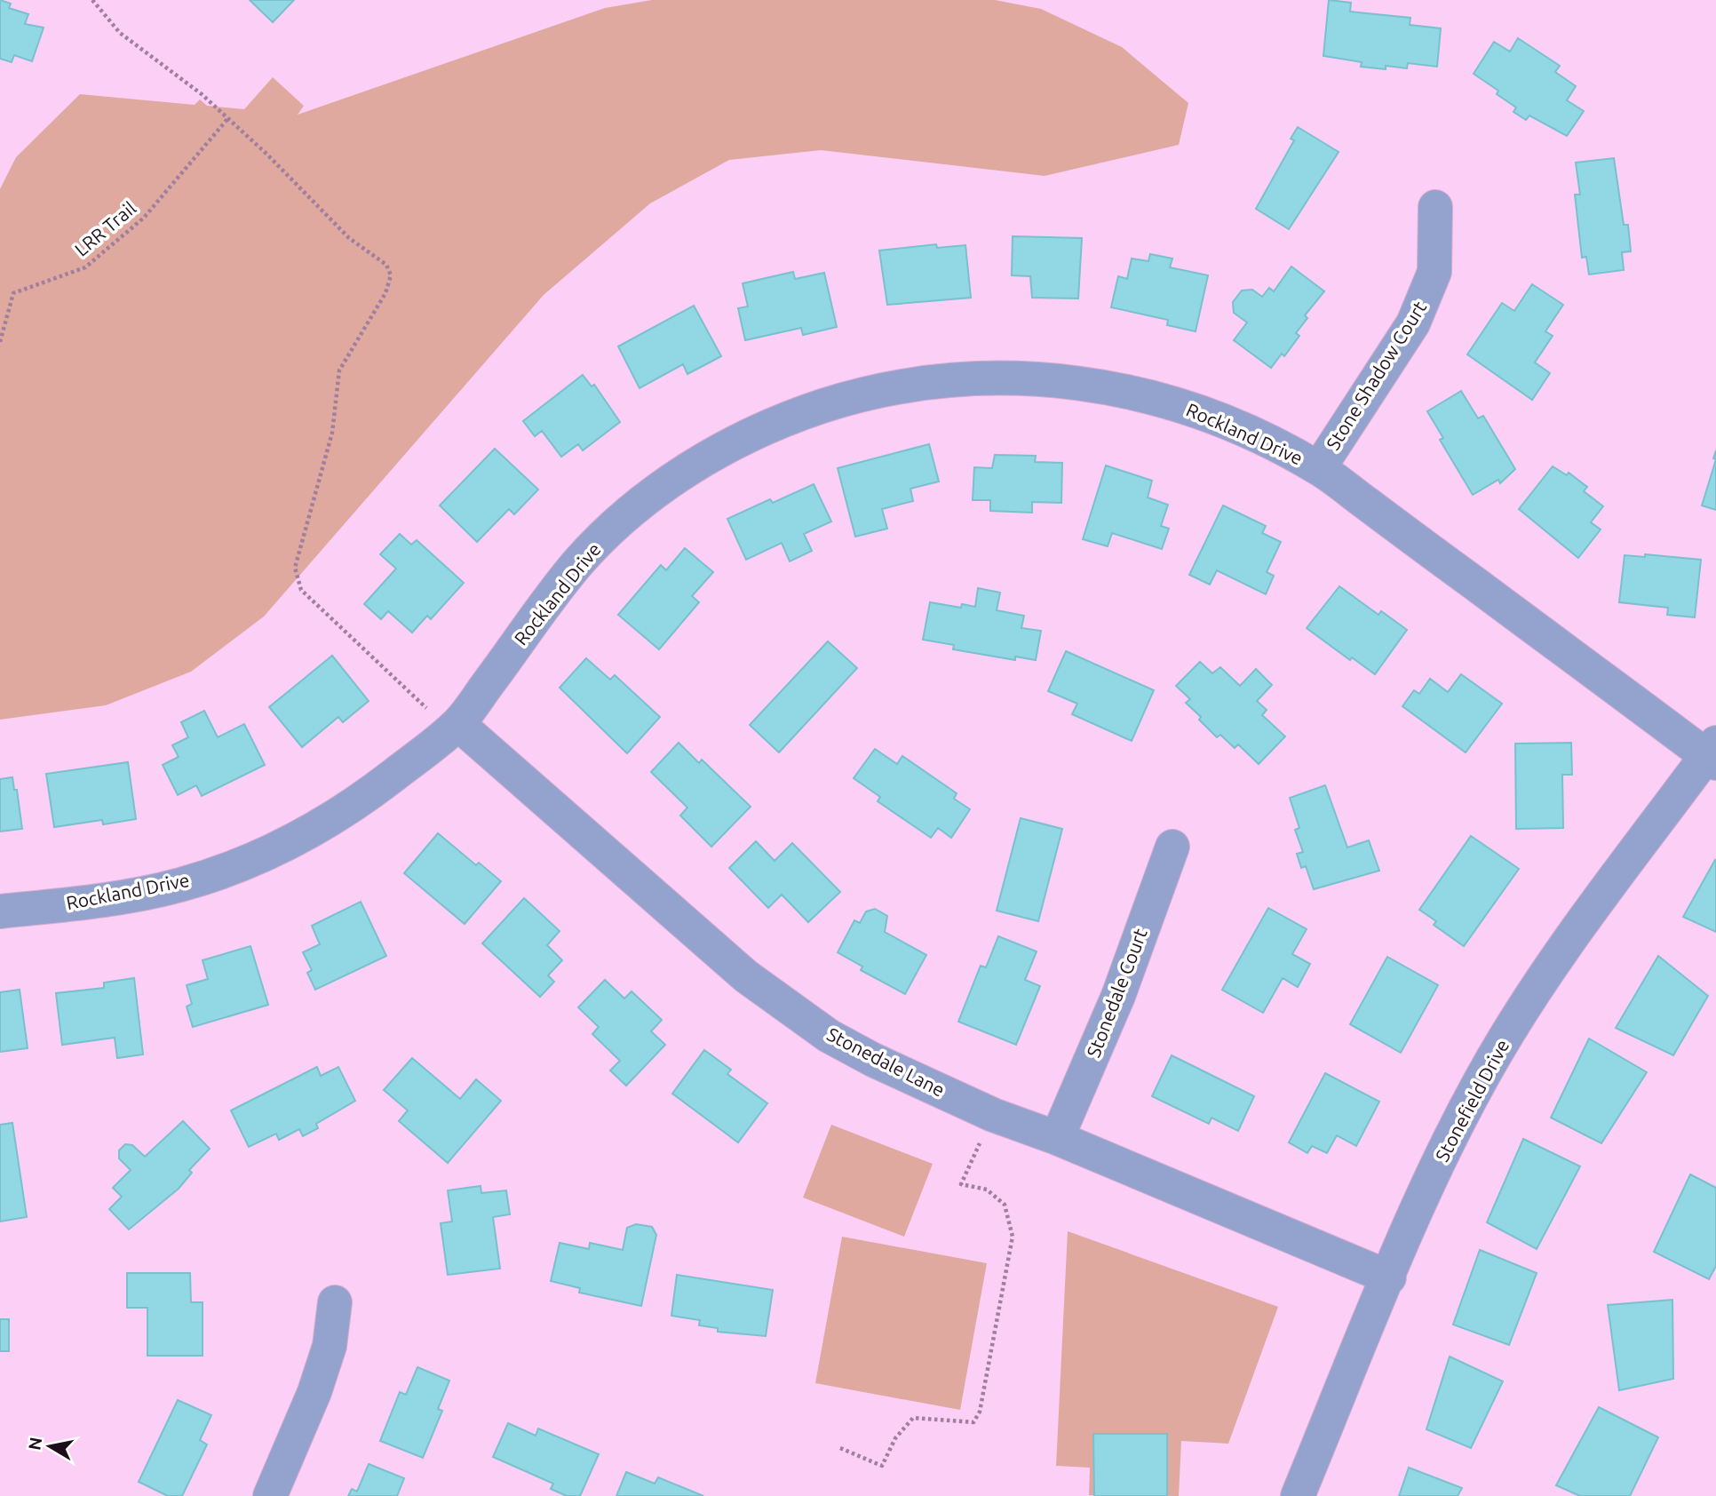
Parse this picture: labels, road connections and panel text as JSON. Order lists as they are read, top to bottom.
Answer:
{
  "streets": {
    "street": [
      "Stone Shadow Court",
      "Rockland Drive",
      "Stonedale Court",
      "Stonedale Lane",
      "Stonefield Drive"
    ],
    "path": ["LRR Trail"]
  },
  "crossings": [
    ["Stone Shadow Court", "Rockland Drive"],
    ["Rockland Drive", "Stonedale Lane"],
    ["Rockland Drive", "Stonefield Drive"],
    ["Stonedale Court", "Stonedale Lane"],
    ["Stonedale Lane", "Stonefield Drive"]
  ],
  "north": "left"
}
